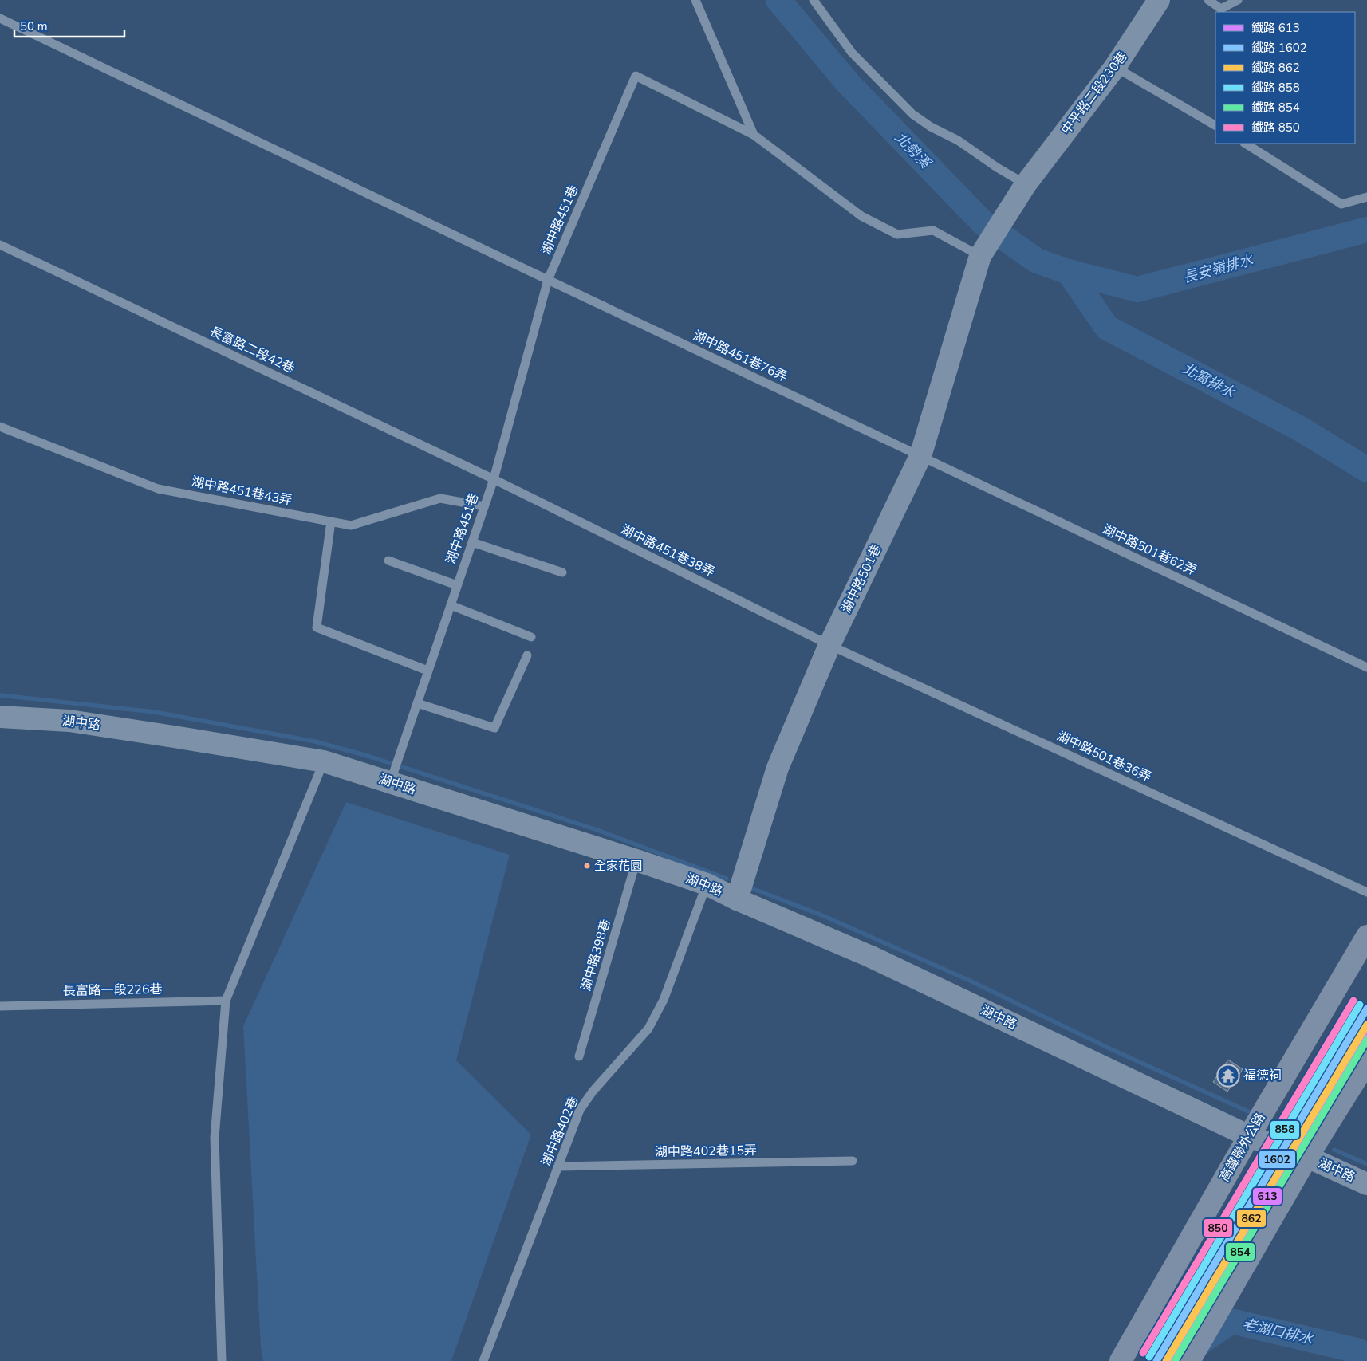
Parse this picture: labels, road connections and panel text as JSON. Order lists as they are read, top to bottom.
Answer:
{
  "streets": {
    "main road": ["高鐵聯外公路"],
    "street": ["中平路二段230巷", "湖中路501巷", "湖中路"],
    "lane": [
      "湖中路451巷",
      "長富路二段42巷",
      "湖中路451巷76弄",
      "湖中路451巷43弄",
      "湖中路501巷62弄",
      "湖中路451巷38弄",
      "湖中路501巷36弄",
      "湖中路398巷",
      "長富路一段226巷",
      "湖中路402巷",
      "湖中路402巷15弄"
    ]
  },
  "crossings": [
    ["中平路二段230巷", "湖中路451巷"],
    ["中平路二段230巷", "湖中路501巷"],
    ["湖中路451巷", "長富路二段42巷"],
    ["湖中路451巷", "湖中路451巷76弄"],
    ["湖中路451巷", "湖中路451巷43弄"],
    ["湖中路451巷", "湖中路451巷38弄"],
    ["湖中路451巷", "湖中路501巷"],
    ["湖中路451巷", "湖中路"],
    ["長富路二段42巷", "湖中路451巷38弄"],
    ["湖中路451巷76弄", "湖中路501巷62弄"],
    ["湖中路451巷76弄", "湖中路501巷"],
    ["湖中路501巷62弄", "湖中路501巷"],
    ["湖中路451巷38弄", "湖中路501巷"],
    ["湖中路451巷38弄", "湖中路501巷36弄"],
    ["湖中路501巷", "湖中路"],
    ["湖中路501巷", "湖中路501巷36弄"],
    ["湖中路", "湖中路398巷"],
    ["湖中路", "湖中路402巷"],
    ["湖中路", "高鐵聯外公路"],
    ["湖中路402巷", "湖中路402巷15弄"]
  ],
  "water": [
    "北勢溪",
    "長安嶺排水",
    "北窩排水",
    "老湖口排水"
  ],
  "places": {
    "other": ["全家花園"],
    "temple": ["福德祠"]
  },
  "lines": [
    "rail line 850",
    "rail line 858",
    "rail line 1602",
    "rail line 862",
    "rail line 613",
    "rail line 854"
  ],
  "legend": [
    "鐵路 613",
    "鐵路 1602",
    "鐵路 862",
    "鐵路 858",
    "鐵路 854",
    "鐵路 850"
  ],
  "scale_bar": "50 m"
}
